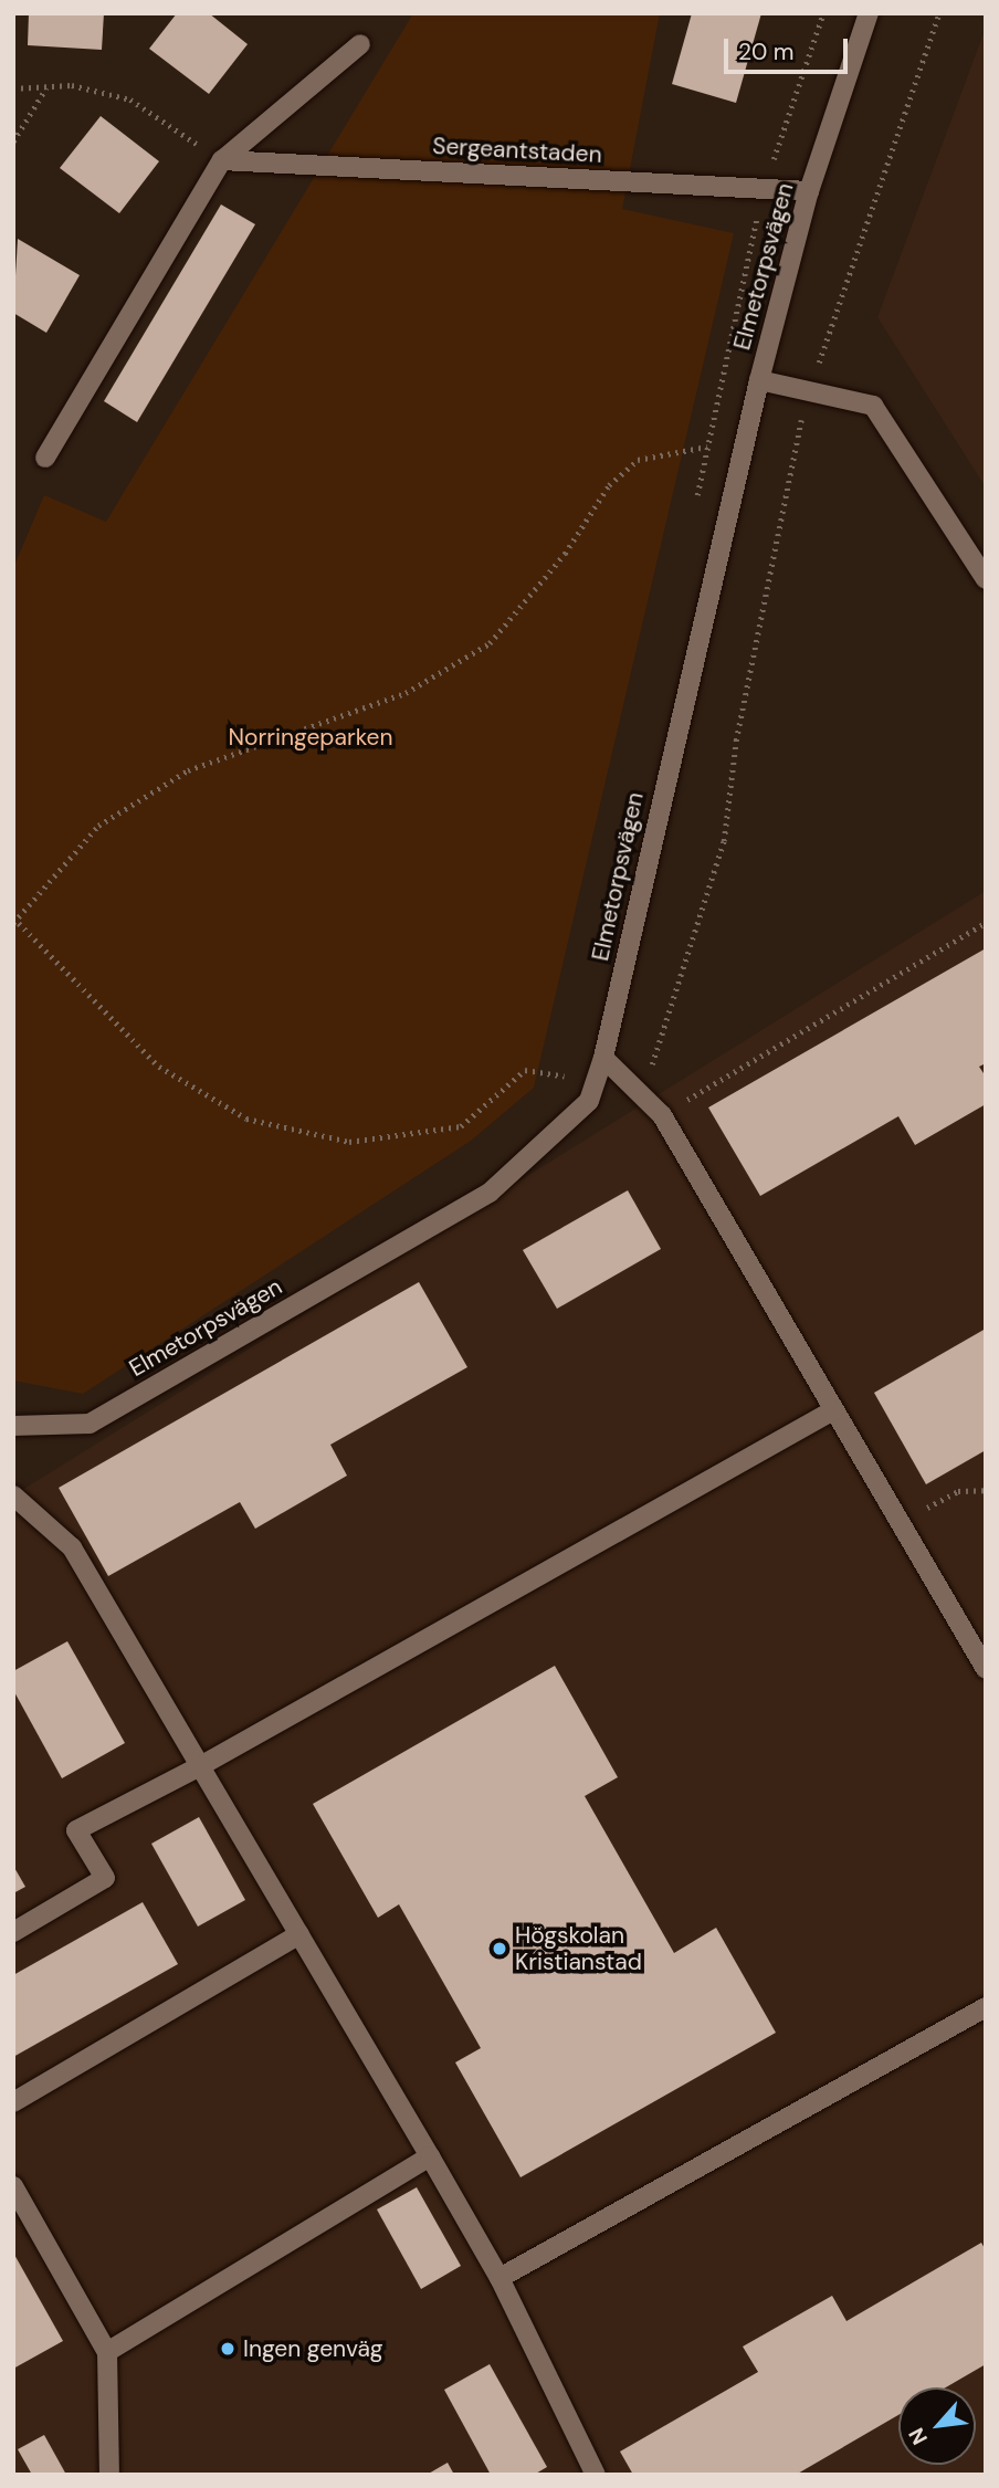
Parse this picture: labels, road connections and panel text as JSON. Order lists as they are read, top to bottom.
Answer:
{
  "streets": {
    "street": ["Sergeantstaden", "Elmetorpsvägen"]
  },
  "crossings": [
    ["Sergeantstaden", "Elmetorpsvägen"]
  ],
  "parks": ["Norringeparken"],
  "places": ["Högskolan Kristianstad", "Ingen genväg"],
  "scale_bar": "20 m",
  "north": "bottom left"
}
